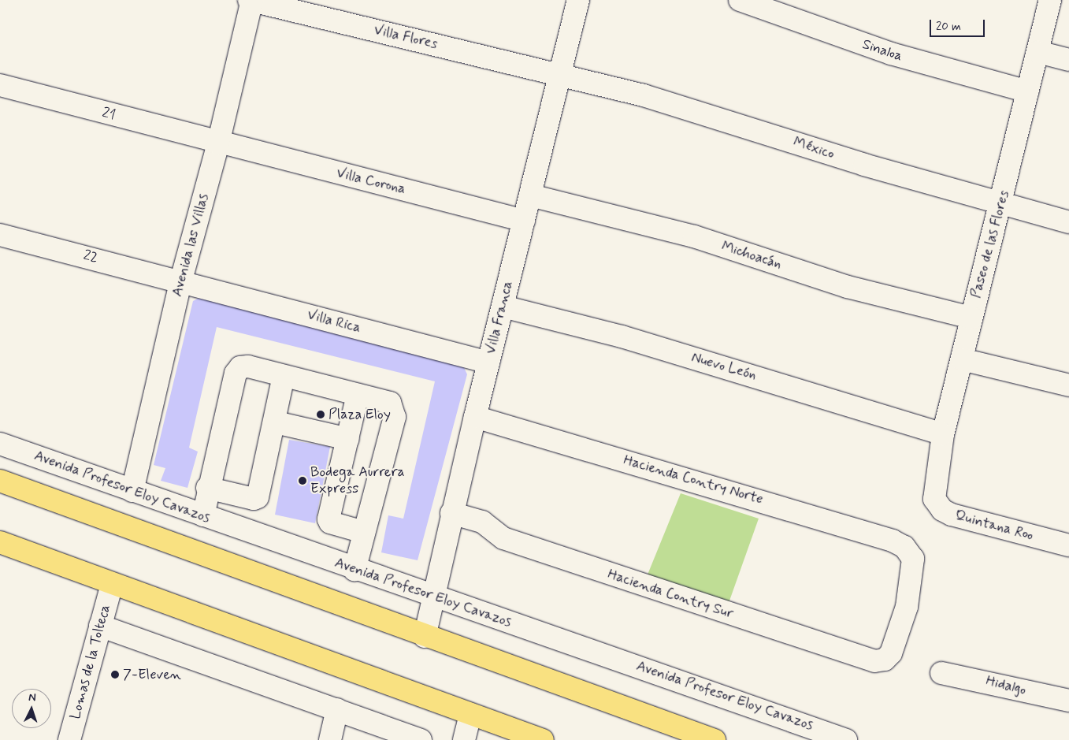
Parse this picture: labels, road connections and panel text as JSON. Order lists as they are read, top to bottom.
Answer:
{
  "streets": {
    "street": [
      "Villa Flores",
      "Sinaloa",
      "21",
      "México",
      "Villa Corona",
      "Paseo de las Flores",
      "Avenida las Villas",
      "Michoacán",
      "22",
      "Villa Franca",
      "Villa Rica",
      "Nuevo León",
      "Hacienda Contry Norte",
      "Avenida Profesor Eloy Cavazos",
      "Quintana Roo",
      "Hacienda Contry Sur",
      "Lomas de la Tolteca",
      "Hidalgo"
    ]
  },
  "crossings": [
    ["Villa Flores", "México"],
    ["Villa Flores", "Avenida las Villas"],
    ["Villa Flores", "Villa Franca"],
    ["Sinaloa", "Paseo de las Flores"],
    ["21", "Villa Corona"],
    ["21", "Avenida las Villas"],
    ["México", "Paseo de las Flores"],
    ["México", "Villa Franca"],
    ["Villa Corona", "Avenida las Villas"],
    ["Villa Corona", "Villa Franca"],
    ["Paseo de las Flores", "Michoacán"],
    ["Paseo de las Flores", "Nuevo León"],
    ["Paseo de las Flores", "Quintana Roo"],
    ["Avenida las Villas", "22"],
    ["Avenida las Villas", "Villa Rica"],
    ["Avenida las Villas", "Avenida Profesor Eloy Cavazos"],
    ["Michoacán", "Villa Franca"],
    ["22", "Villa Rica"],
    ["Villa Franca", "Villa Rica"],
    ["Villa Franca", "Nuevo León"],
    ["Villa Franca", "Hacienda Contry Norte"],
    ["Villa Franca", "Avenida Profesor Eloy Cavazos"],
    ["Villa Franca", "Hacienda Contry Sur"],
    ["Hacienda Contry Norte", "Hacienda Contry Sur"]
  ],
  "places": ["Plaza Eloy", "Bodega Aurrera Express", "7-Eleven"],
  "scale_bar": "20 m",
  "north": "top"
}
